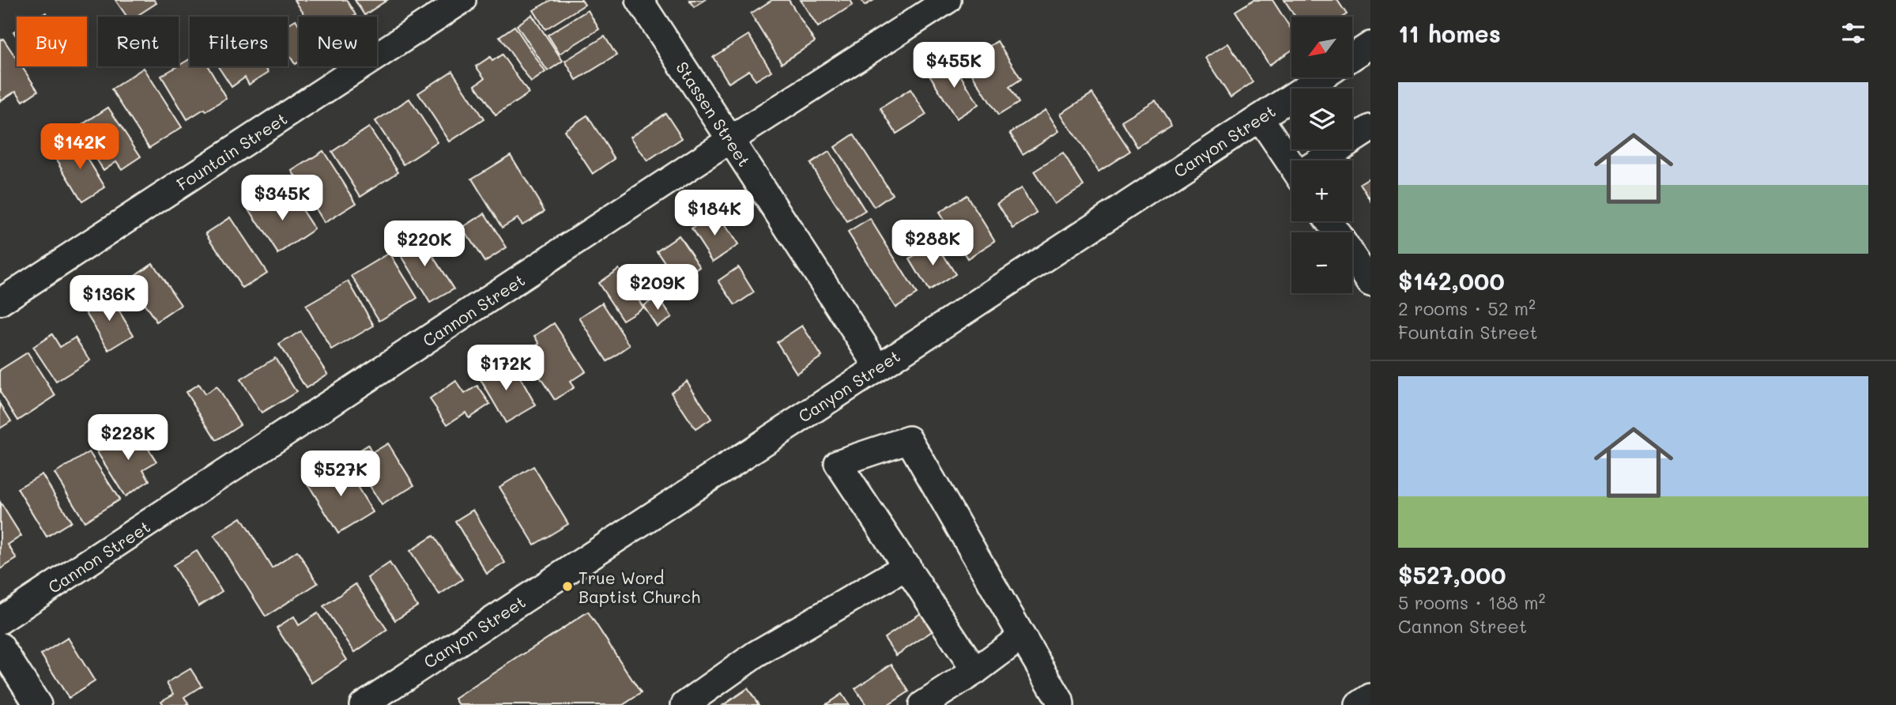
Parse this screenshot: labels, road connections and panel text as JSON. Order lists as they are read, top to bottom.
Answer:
{
  "streets": {
    "street": [
      "Stassen Street",
      "Canyon Street",
      "Fountain Street",
      "Cannon Street"
    ]
  },
  "crossings": [
    ["Stassen Street", "Canyon Street"],
    ["Stassen Street", "Cannon Street"]
  ],
  "places": ["True Word Baptist Church"],
  "north": "bottom left",
  "page": {
    "heading": "11 homes",
    "map_buttons": ["+", "−"],
    "chip": [
      "Buy",
      "Rent",
      "Filters",
      "New"
    ],
    "price": [
      "$455K",
      "$142K",
      "$345K",
      "$184K",
      "$288K",
      "$220K",
      "$209K",
      "$136K",
      "$172K",
      "$228K",
      "$527K"
    ],
    "list": [
      {
        "name": "$142,000",
        "note": "2 rooms · 52 m² · Fountain Street"
      },
      {
        "name": "$527,000",
        "note": "5 rooms · 188 m² · Cannon Street"
      }
    ]
  }
}
